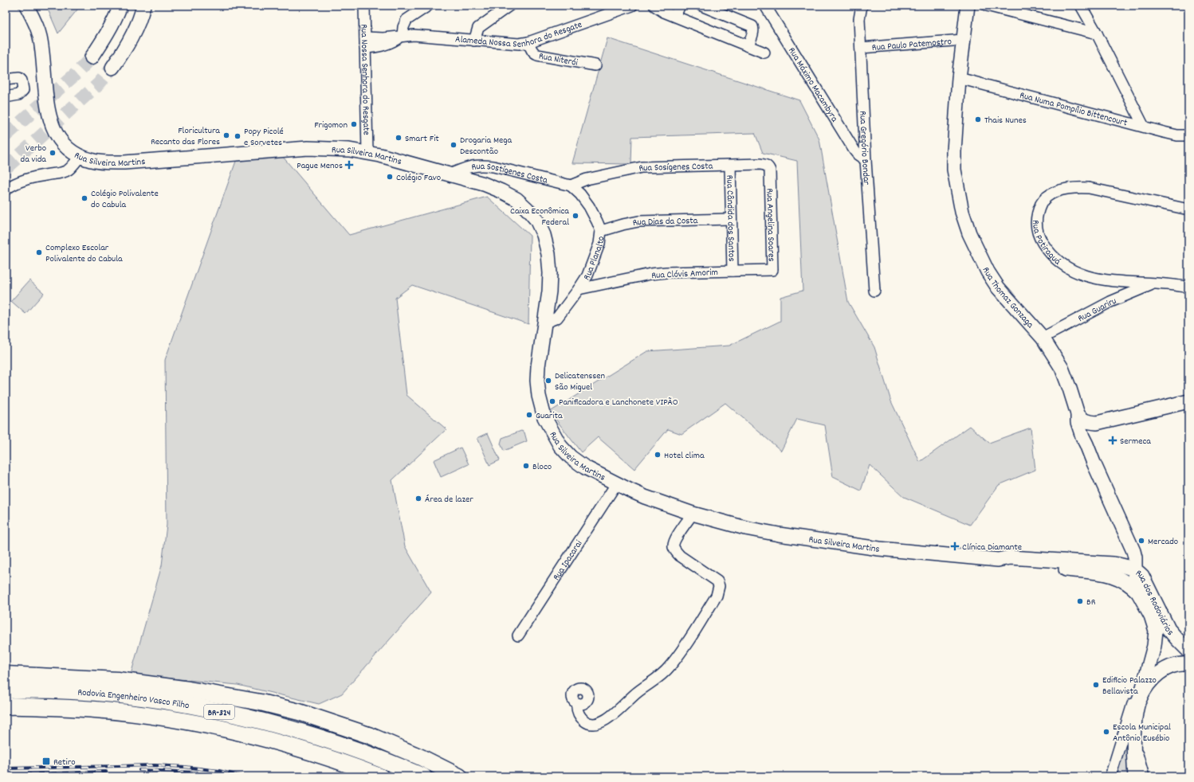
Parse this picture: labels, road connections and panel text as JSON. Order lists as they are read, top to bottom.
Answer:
{
  "streets": {
    "highway": ["Rodovia Engenheiro Vasco Filho", "BR-324"],
    "main road": ["Rua Silveira Martins", "Rua Thomaz Gonzaga", "Rua dos Rodoviários"],
    "street": [
      "Alameda Nossa Senhora do Resgate",
      "Rua Paulo Patemostro",
      "Rua Niterói",
      "Rua Nossa Senhora do Resgate",
      "Rua Máximo Macambyra",
      "Rua Numa Pompílio Bittencourt",
      "Rua Gregório Bondar",
      "Rua Sosígenes Costa",
      "Rua Sostígenes Costa",
      "Rua Cândida dos Santos",
      "Rua Dias da Costa",
      "Rua Angelina Soares",
      "Rua Potiraguá",
      "Rua Planalto",
      "Rua Clóvis Amorim",
      "Rua Guariru",
      "Rua Ipacarai"
    ]
  },
  "crossings": [
    ["Alameda Nossa Senhora do Resgate", "Rua Niterói"],
    ["Alameda Nossa Senhora do Resgate", "Rua Nossa Senhora do Resgate"],
    ["Rua Paulo Patemostro", "Rua Gregório Bondar"],
    ["Rua Paulo Patemostro", "Rua Thomaz Gonzaga"],
    ["Rua Nossa Senhora do Resgate", "Rua Silveira Martins"],
    ["Rua Máximo Macambyra", "Rua Gregório Bondar"],
    ["Rua Numa Pompílio Bittencourt", "Rua Thomaz Gonzaga"],
    ["Rua Silveira Martins", "Rua Sostígenes Costa"],
    ["Rua Silveira Martins", "Rua Planalto"],
    ["Rua Silveira Martins", "Rua Thomaz Gonzaga"],
    ["Rua Silveira Martins", "Rua Ipacarai"],
    ["Rua Silveira Martins", "Rua dos Rodoviários"],
    ["Rua Sosígenes Costa", "Rua Sostígenes Costa"],
    ["Rua Sosígenes Costa", "Rua Cândida dos Santos"],
    ["Rua Sosígenes Costa", "Rua Angelina Soares"],
    ["Rua Sosígenes Costa", "Rua Planalto"],
    ["Rua Sostígenes Costa", "Rua Planalto"],
    ["Rua Cândida dos Santos", "Rua Dias da Costa"],
    ["Rua Cândida dos Santos", "Rua Clóvis Amorim"],
    ["Rua Dias da Costa", "Rua Planalto"],
    ["Rua Angelina Soares", "Rua Clóvis Amorim"],
    ["Rua Potiraguá", "Rua Guariru"],
    ["Rua Planalto", "Rua Clóvis Amorim"],
    ["Rua Thomaz Gonzaga", "Rua Guariru"],
    ["Rua Thomaz Gonzaga", "Rua dos Rodoviários"]
  ],
  "places": {
    "other": [
      "Thais Nunes",
      "Frigomon",
      "Floricultura Recanto das Flores",
      "Popy Picolé e Sorvetes",
      "Smart Fit",
      "Drogaria Mega Descontão",
      "Verbo da vida",
      "Colégio Favo",
      "Colégio Polivalente do Cabula",
      "Caixa Econômica Federal",
      "Complexo Escolar Polivalente do Cabula",
      "Delicatenssen São Miguel",
      "Panificadora e Lanchonete VIPÃO",
      "Guarita",
      "Hotel clima",
      "Bloco",
      "Área de lazer",
      "Mercado",
      "BR",
      "Edificio Palazzo Bellavista",
      "Escola Municipal Antônio Eusébio"
    ],
    "health": ["Pague Menos", "Sermeca", "Clínica Diamante"],
    "transit": ["Retiro"]
  }
}
